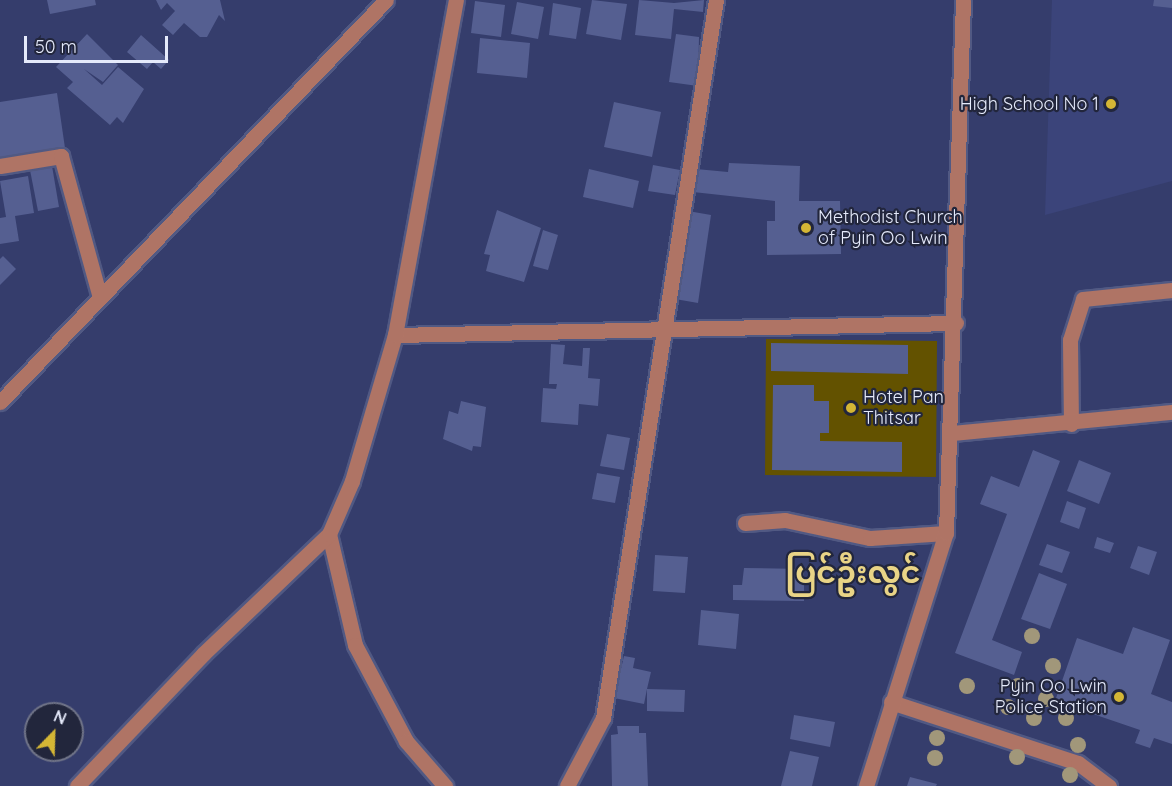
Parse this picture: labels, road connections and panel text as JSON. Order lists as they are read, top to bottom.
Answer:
{
  "districts": ["ပြင်ဦးလွင်"],
  "places": [
    "High School No 1",
    "Methodist Church of Pyin Oo Lwin",
    "Hotel Pan Thitsar",
    "Pyin Oo Lwin Police Station"
  ],
  "scale_bar": "50 m",
  "north": "top right"
}
